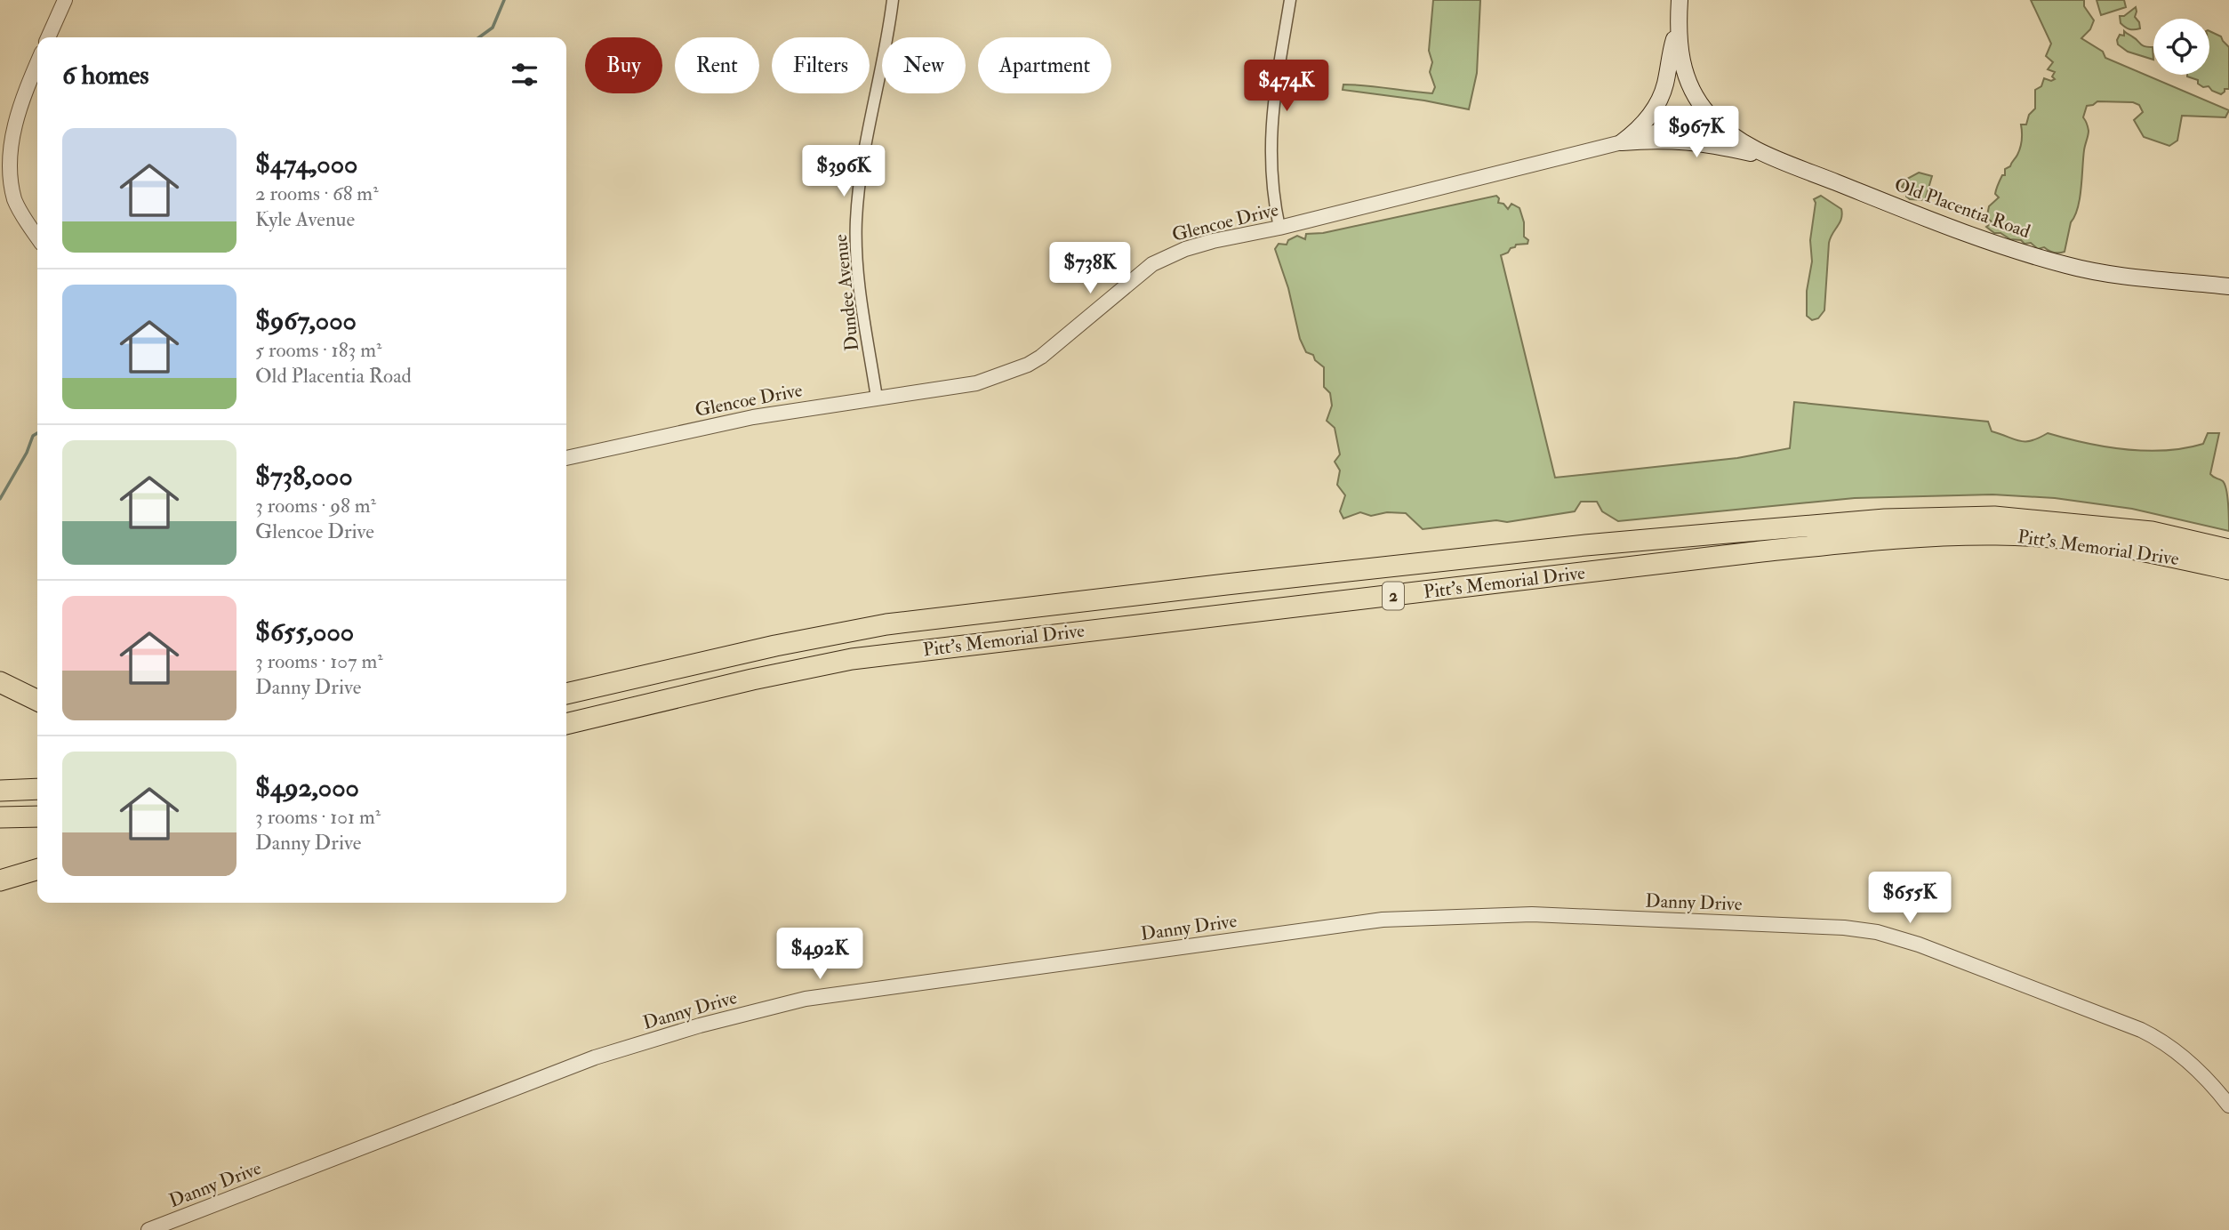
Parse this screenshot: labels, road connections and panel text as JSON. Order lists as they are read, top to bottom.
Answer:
{
  "streets": {
    "highway": ["Pitt's Memorial Drive", "2"],
    "main road": ["Old Placentia Road"],
    "street": ["Glencoe Drive", "Dundee Avenue", "Danny Drive"]
  },
  "crossings": [
    ["Old Placentia Road", "Glencoe Drive"],
    ["Glencoe Drive", "Dundee Avenue"]
  ],
  "page": {
    "chip": [
      "Buy",
      "Rent",
      "Filters",
      "New",
      "Apartment"
    ],
    "heading": "6 homes",
    "price": [
      "$474K",
      "$967K",
      "$396K",
      "$738K",
      "$655K",
      "$492K"
    ],
    "list": [
      {
        "name": "$474,000",
        "note": "2 rooms · 68 m² · Kyle Avenue"
      },
      {
        "name": "$967,000",
        "note": "5 rooms · 183 m² · Old Placentia Road"
      },
      {
        "name": "$738,000",
        "note": "3 rooms · 98 m² · Glencoe Drive"
      },
      {
        "name": "$655,000",
        "note": "3 rooms · 107 m² · Danny Drive"
      },
      {
        "name": "$492,000",
        "note": "3 rooms · 101 m² · Danny Drive"
      }
    ]
  }
}
